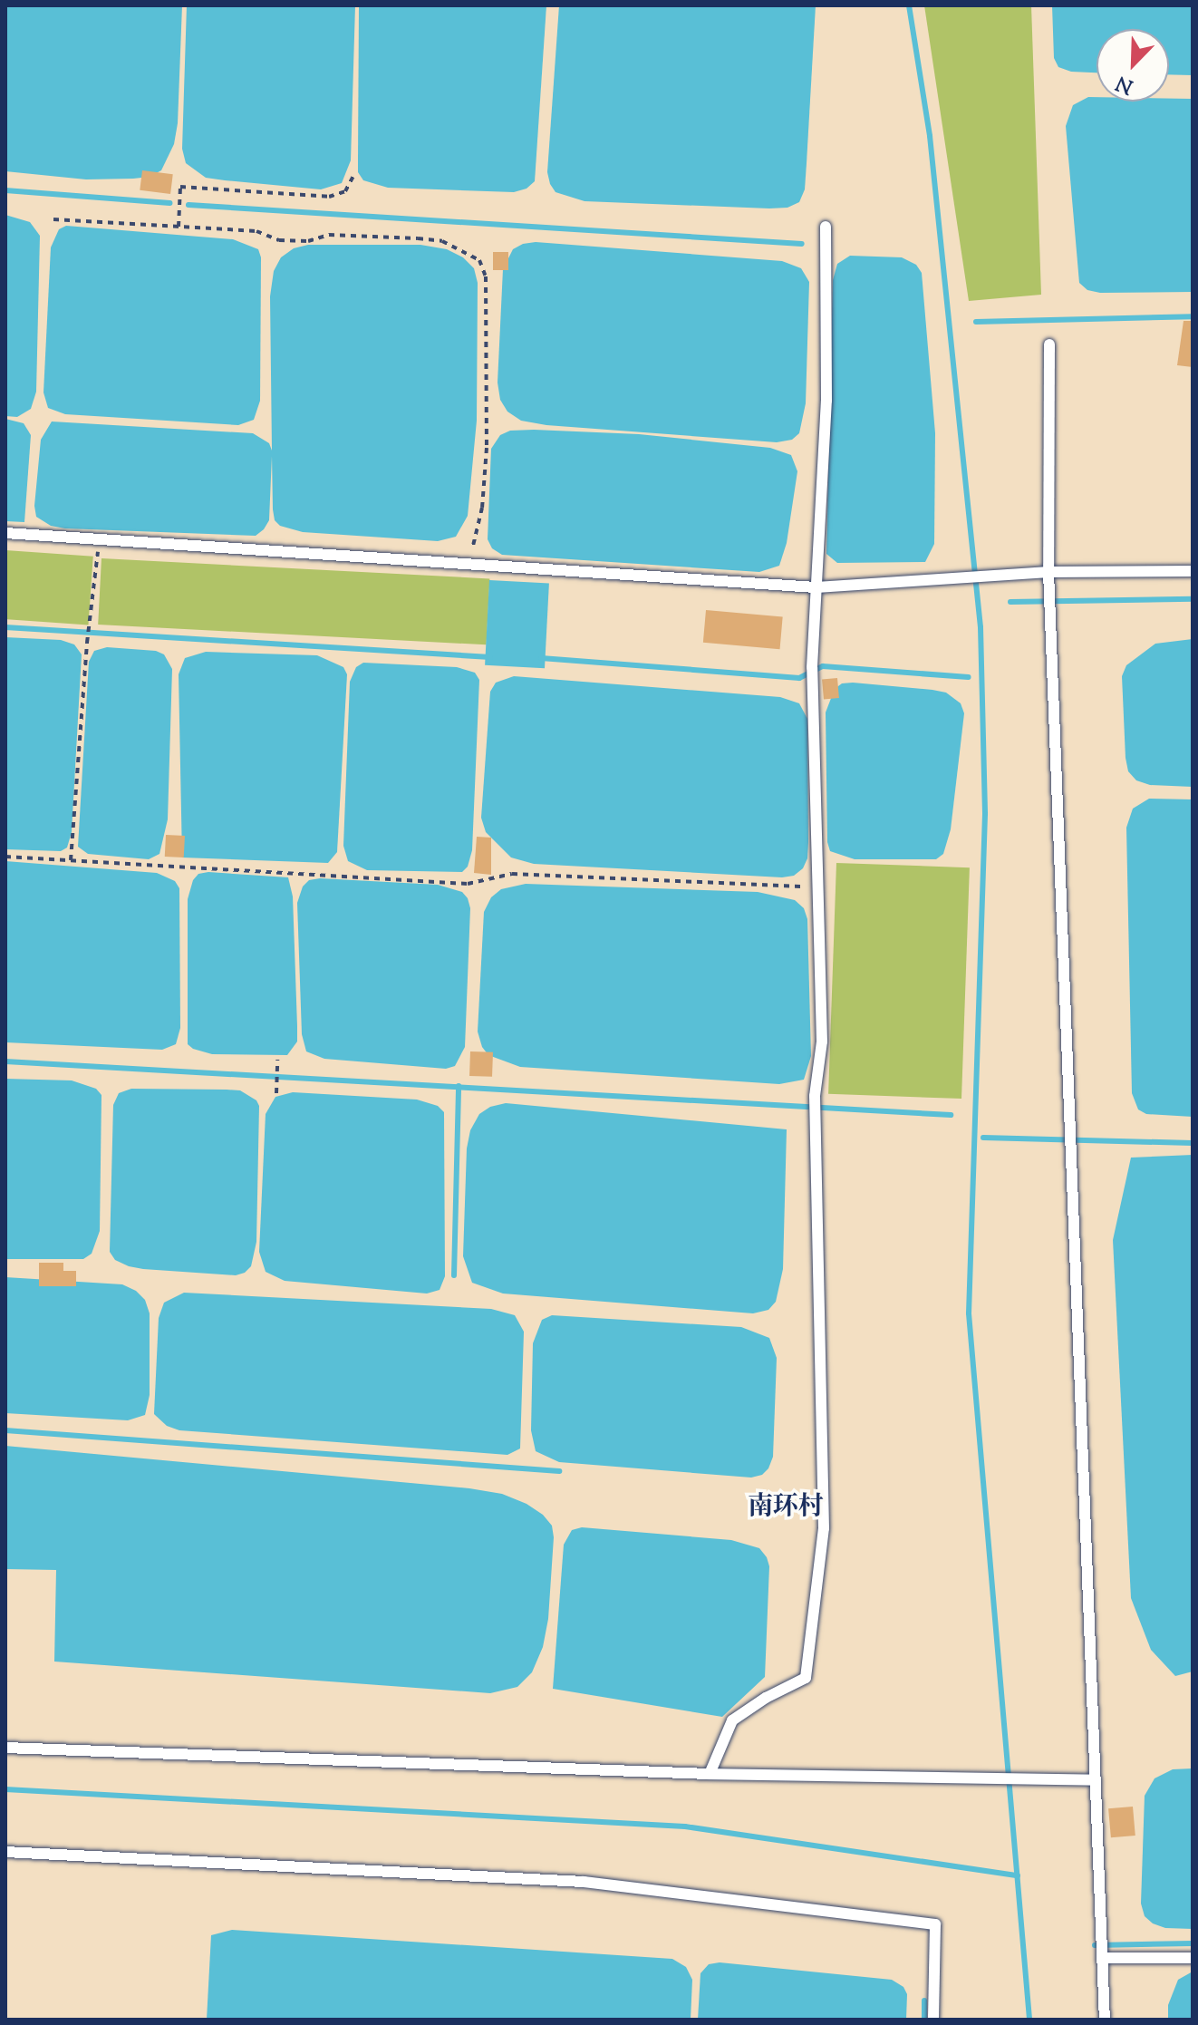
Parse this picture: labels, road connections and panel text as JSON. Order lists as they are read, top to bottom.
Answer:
{
  "districts": ["南环村"],
  "north": "bottom left"
}
